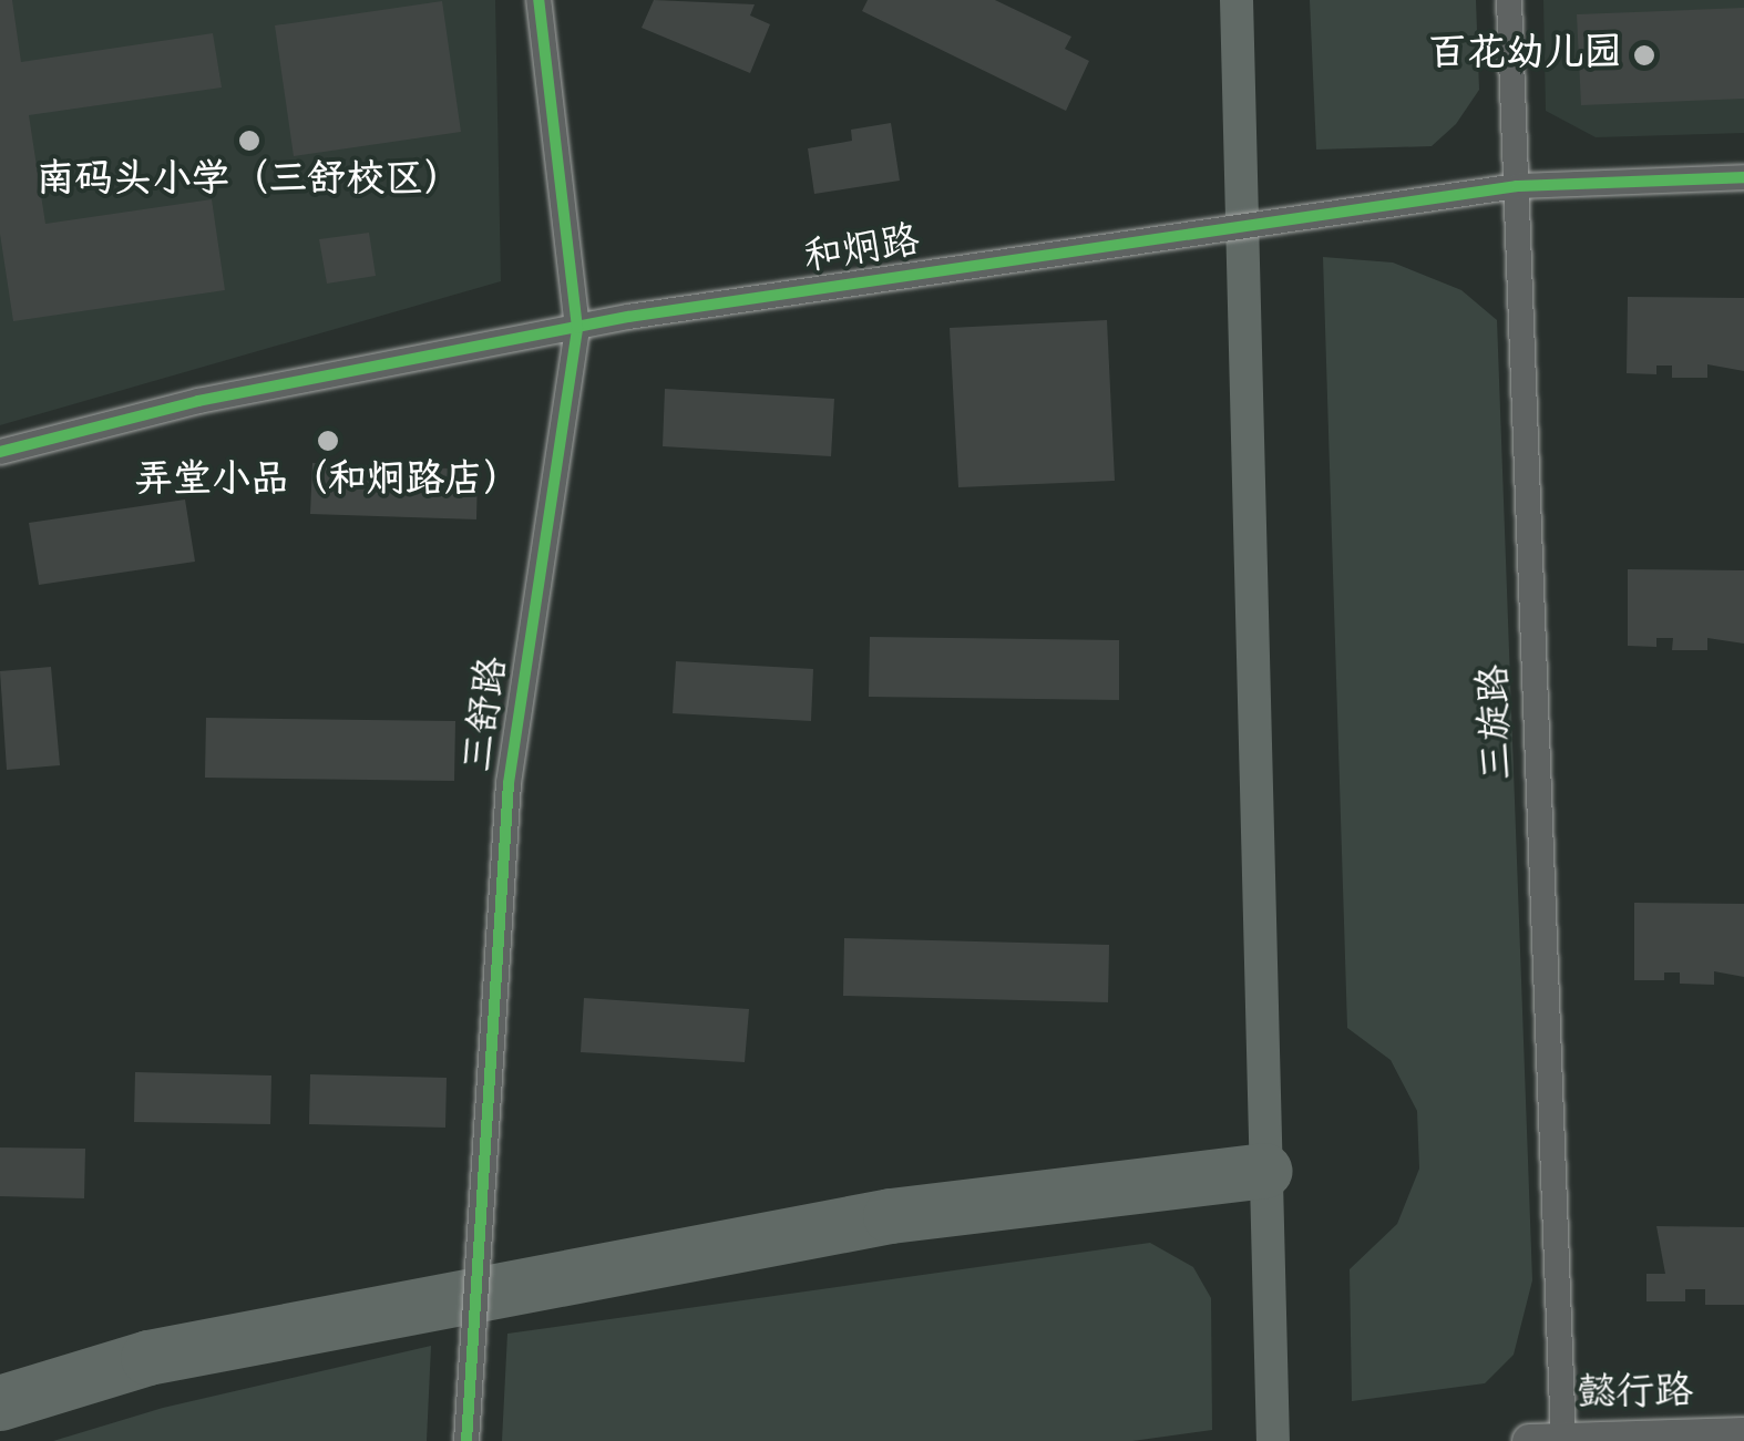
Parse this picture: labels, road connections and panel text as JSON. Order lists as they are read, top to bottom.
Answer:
{
  "streets": {
    "street": [
      "和炯路",
      "三舒路",
      "三旋路",
      "懿行路"
    ]
  },
  "crossings": [
    ["和炯路", "三舒路"],
    ["和炯路", "三旋路"],
    ["三旋路", "懿行路"]
  ],
  "places": ["百花幼儿园", "南码头小学（三舒校区）", "弄堂小品（和炯路店）"]
}
